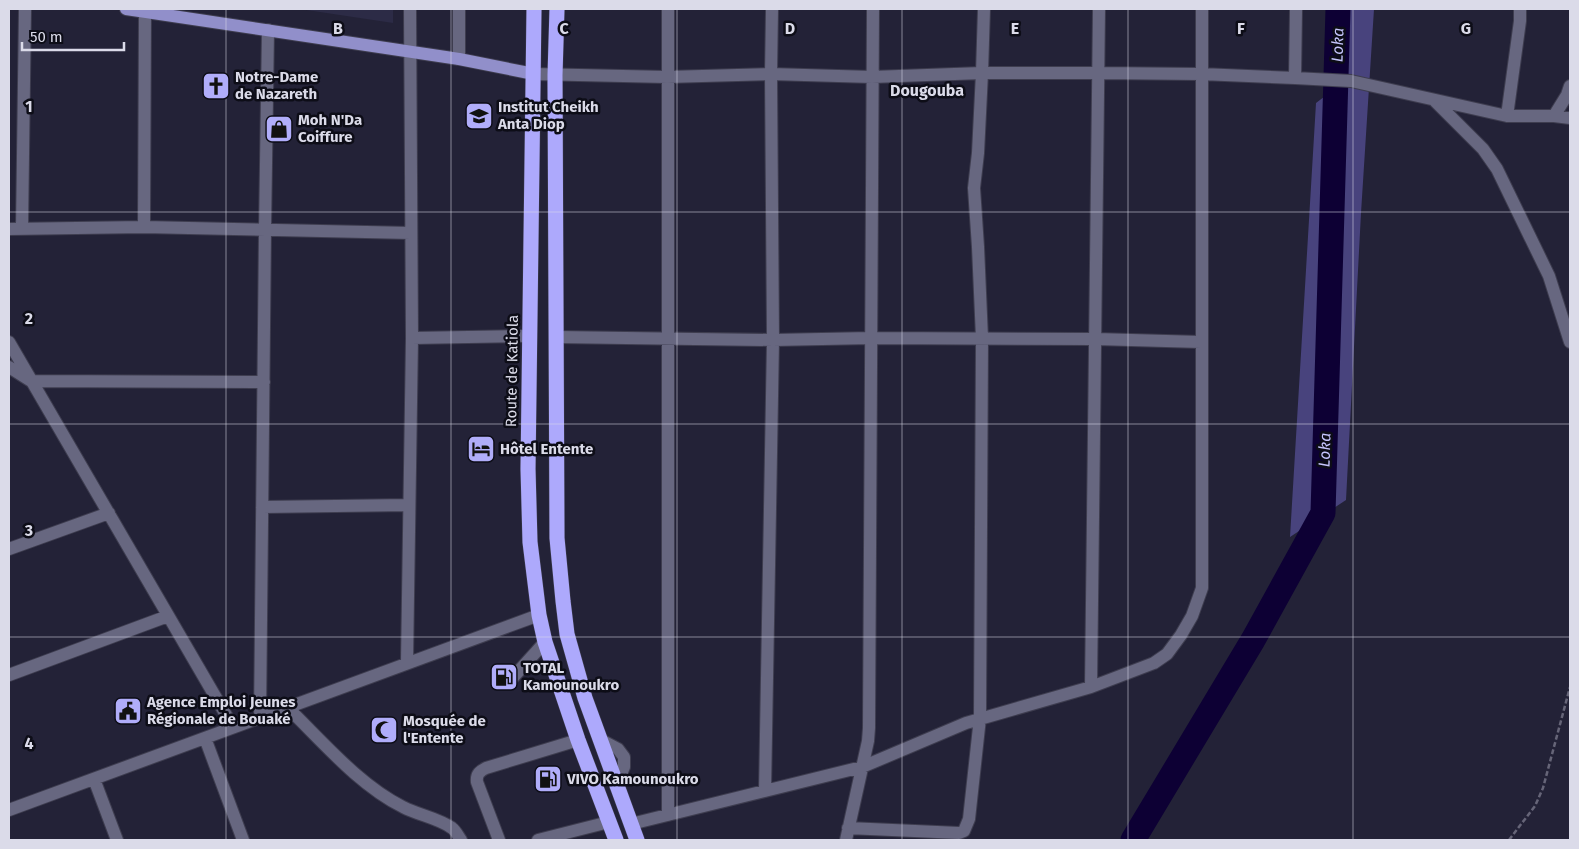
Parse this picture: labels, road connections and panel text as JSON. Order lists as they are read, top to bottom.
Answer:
{
  "streets": {
    "highway": ["Route de Katiola"]
  },
  "districts": ["Dougouba"],
  "water": ["Loka"],
  "places": {
    "church": ["Notre-Dame de Nazareth"],
    "school or university": ["Institut Cheikh Anta Diop"],
    "shop": ["Moh N'Da Coiffure"],
    "hotel": ["Hôtel Entente"],
    "fuel station": ["TOTAL Kamounoukro", "VIVO Kamounoukro"],
    "public building": ["Agence Emploi Jeunes Régionale de Bouaké"],
    "mosque": ["Mosquée de l'Entente"]
  },
  "scale_bar": "50 m",
  "grid": {
    "columns": [
      "B",
      "C",
      "D",
      "E",
      "F",
      "G"
    ],
    "rows": [
      "1",
      "2",
      "3",
      "4"
    ]
  }
}
